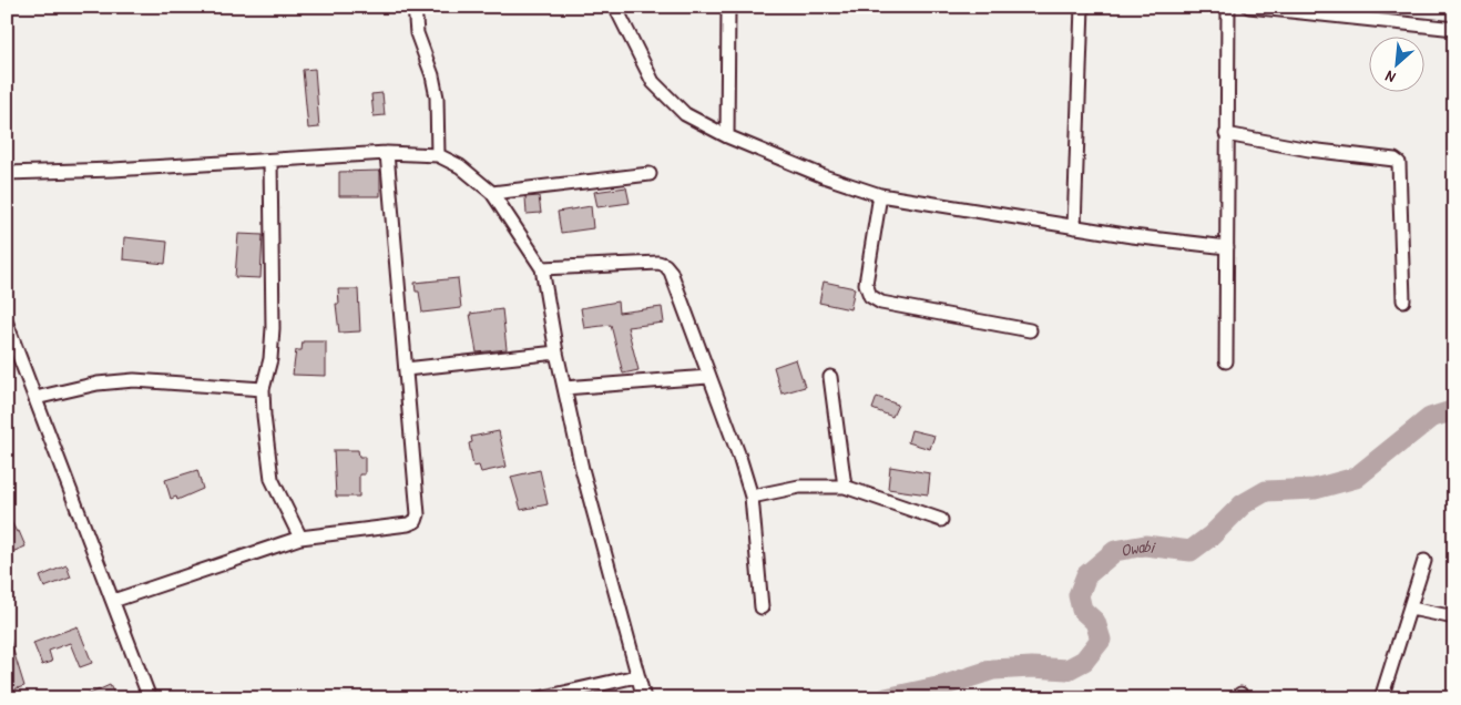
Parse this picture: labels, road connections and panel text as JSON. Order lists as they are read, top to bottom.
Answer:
{
  "water": ["Owabi"],
  "north": "bottom left"
}
